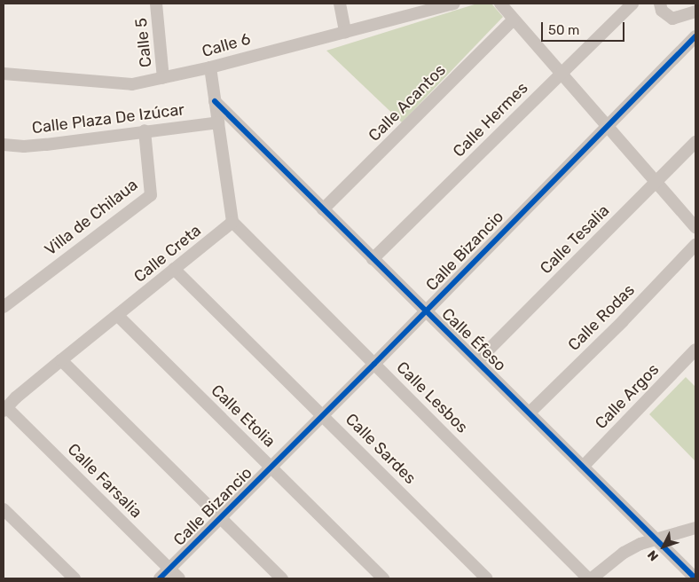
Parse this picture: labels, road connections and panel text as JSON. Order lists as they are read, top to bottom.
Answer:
{
  "streets": {
    "street": [
      "Calle 5",
      "Calle 6",
      "Calle Acantos",
      "Calle Plaza De Izúcar",
      "Calle Hermes",
      "Villa de Chilaua",
      "Calle Tesalia",
      "Calle Bizancio",
      "Calle Creta",
      "Calle Rodas",
      "Calle Éfeso",
      "Calle Argos",
      "Calle Lesbos",
      "Calle Etolia",
      "Calle Sardes",
      "Calle Farsalia"
    ]
  },
  "crossings": [
    ["Calle 5", "Calle 6"],
    ["Calle Acantos", "Calle Éfeso"],
    ["Calle Plaza De Izúcar", "Villa de Chilaua"],
    ["Calle Hermes", "Calle Éfeso"],
    ["Calle Tesalia", "Calle Éfeso"],
    ["Calle Bizancio", "Calle Éfeso"],
    ["Calle Bizancio", "Calle Lesbos"],
    ["Calle Bizancio", "Calle Etolia"],
    ["Calle Bizancio", "Calle Sardes"],
    ["Calle Bizancio", "Calle Farsalia"],
    ["Calle Creta", "Calle Lesbos"],
    ["Calle Creta", "Calle Etolia"],
    ["Calle Creta", "Calle Sardes"],
    ["Calle Creta", "Calle Farsalia"],
    ["Calle Rodas", "Calle Éfeso"],
    ["Calle Éfeso", "Calle Argos"]
  ],
  "scale_bar": "50 m",
  "north": "bottom left"
}
